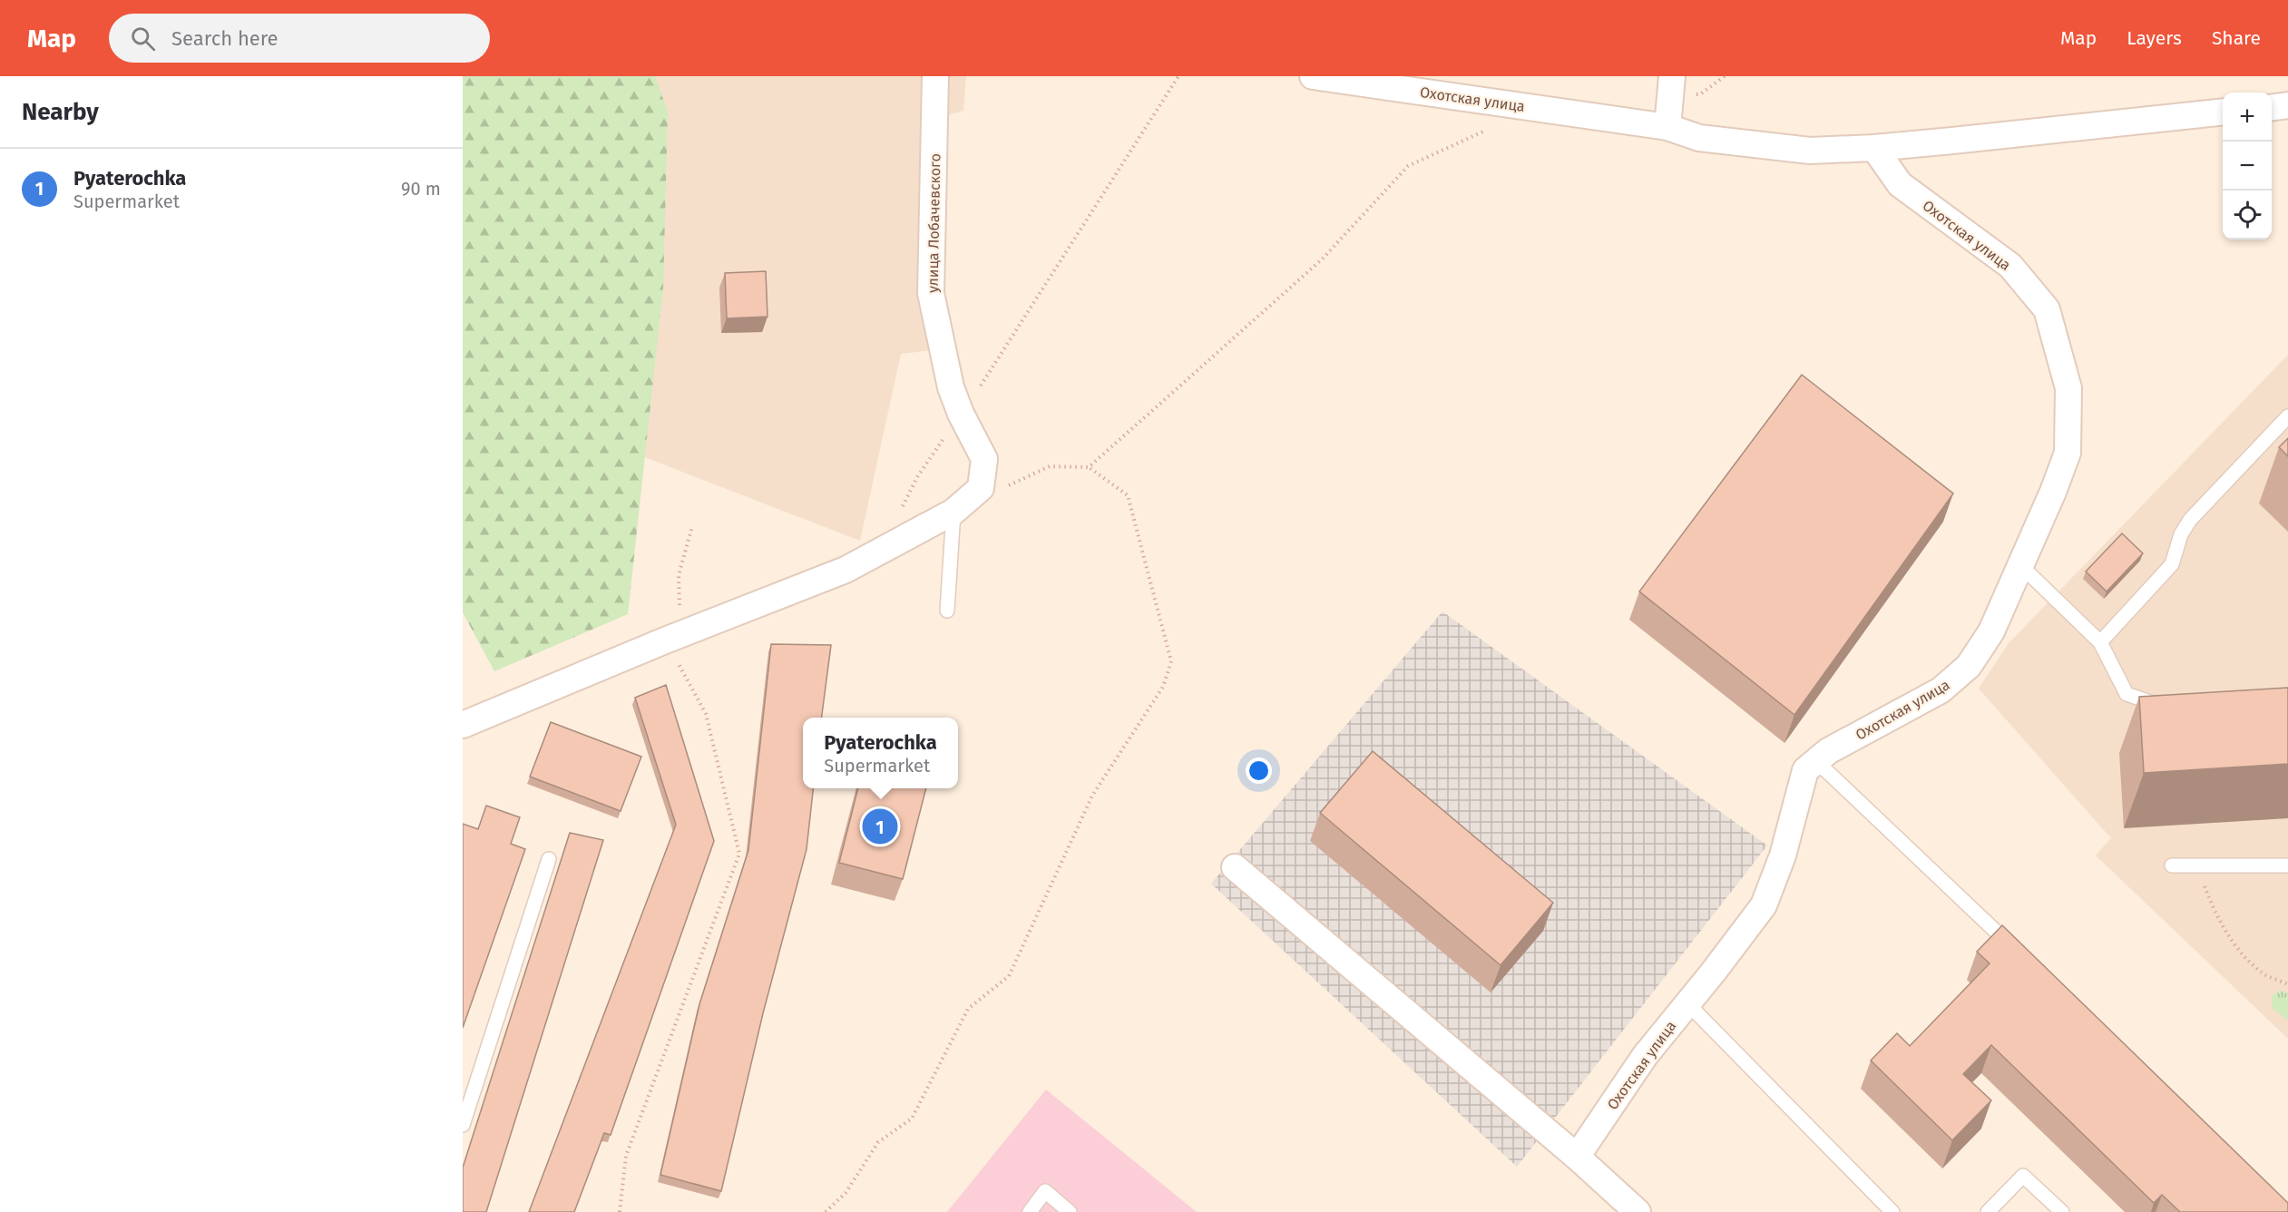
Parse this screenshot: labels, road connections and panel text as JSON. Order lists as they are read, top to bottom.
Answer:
{
  "streets": {
    "street": ["Охотская улица", "улица Лобачевского"]
  },
  "page": {
    "header": "Map",
    "search": "Search here",
    "nav": ["Map", "Layers", "Share"],
    "heading": "Nearby",
    "map_buttons": ["+", "−"],
    "list": [
      {
        "mark": "1",
        "name": "Pyaterochka",
        "note": "Supermarket",
        "value": "90 m"
      }
    ],
    "popup": ["Pyaterochka", "Supermarket"],
    "pins": "1"
  }
}
